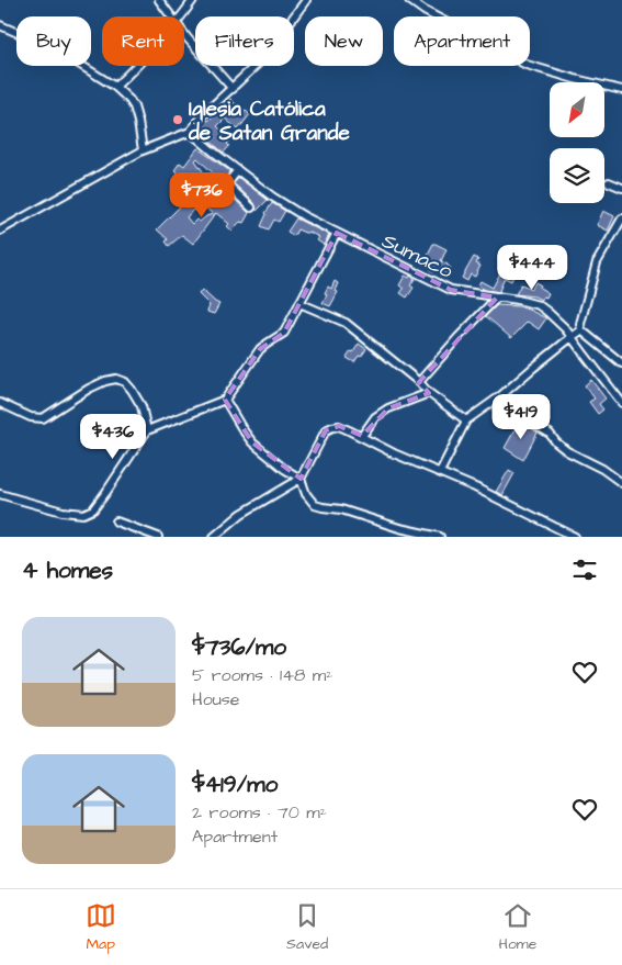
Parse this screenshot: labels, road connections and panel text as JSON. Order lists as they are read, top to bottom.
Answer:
{
  "streets": {
    "street": ["Sumaco"]
  },
  "places": ["Iglesia Católica de Satan Grande"],
  "north": "bottom left",
  "page": {
    "chip": [
      "Buy",
      "Rent",
      "Filters",
      "New",
      "Apartment"
    ],
    "price": [
      "$736",
      "$444",
      "$419",
      "$436"
    ],
    "heading": "4 homes",
    "list": [
      {
        "name": "$736/mo",
        "note": "5 rooms · 148 m² · House"
      },
      {
        "name": "$419/mo",
        "note": "2 rooms · 70 m² · Apartment"
      }
    ],
    "tabs": ["Map", "Saved", "Home"]
  }
}
